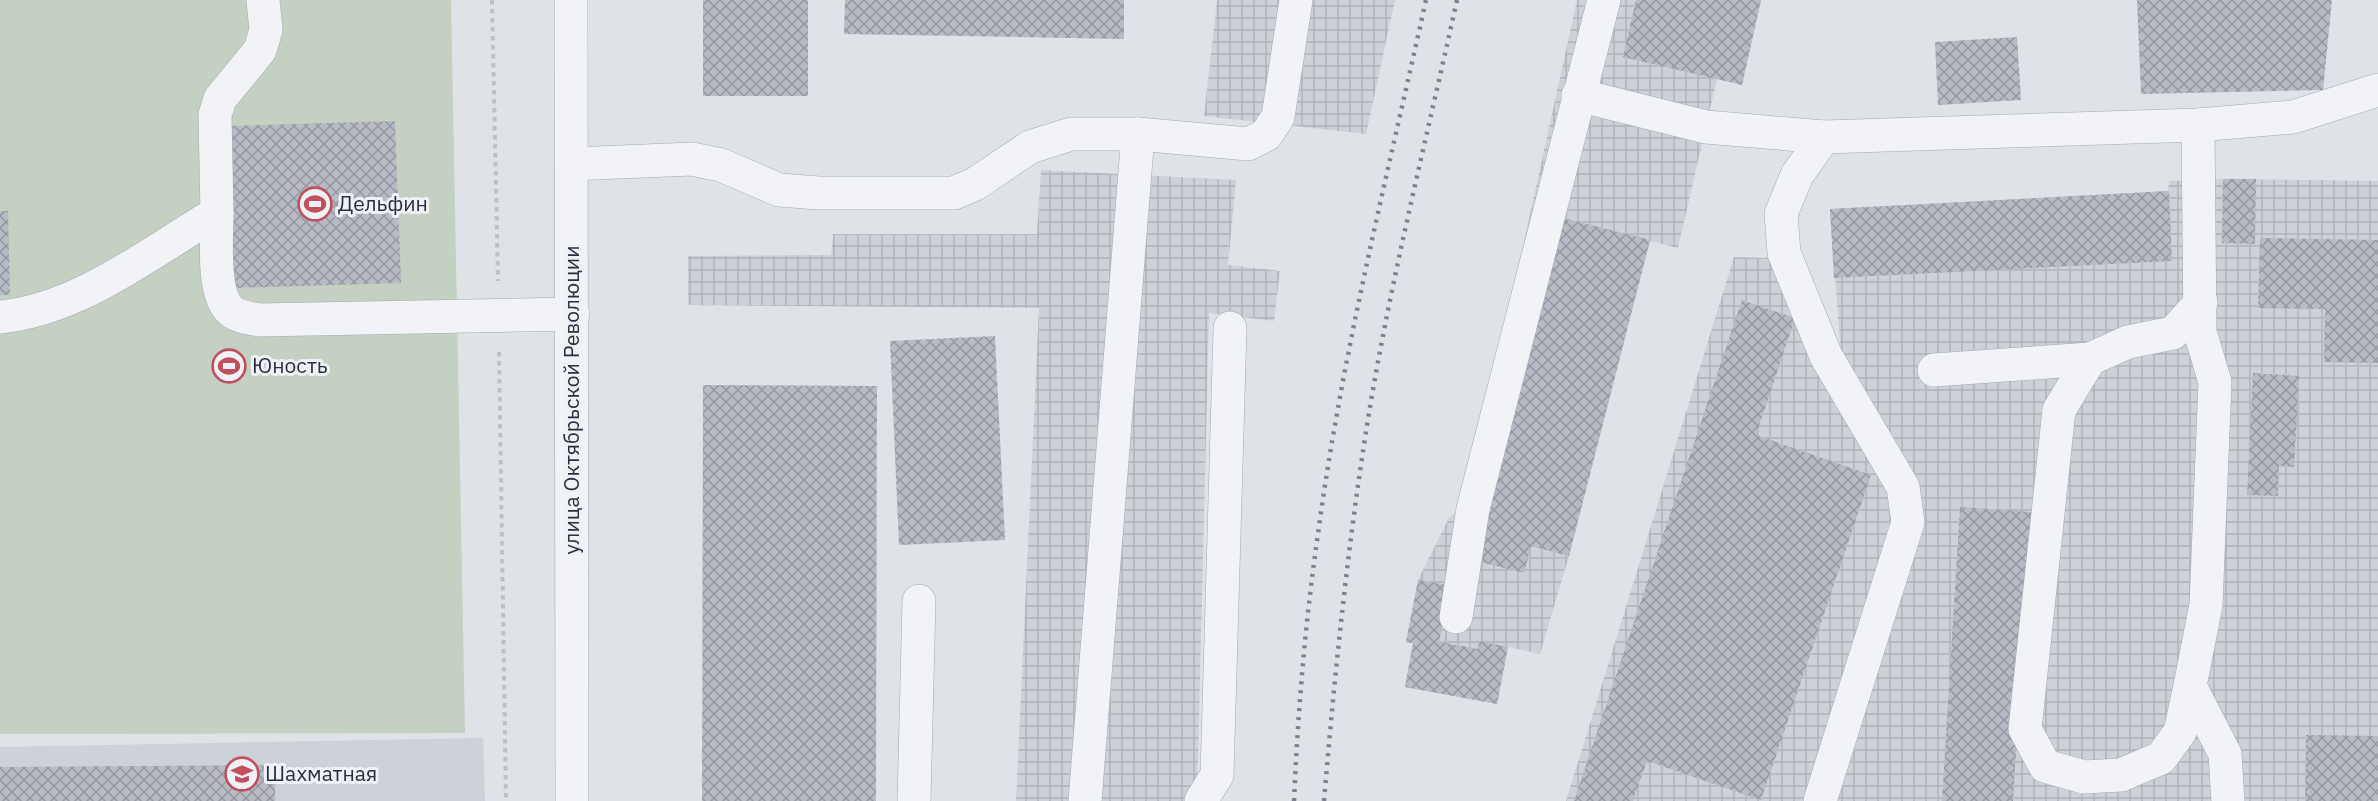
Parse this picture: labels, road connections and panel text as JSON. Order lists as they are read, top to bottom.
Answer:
{
  "streets": {
    "street": ["улица Октябрьской Революции"]
  },
  "places": {
    "sports": ["Дельфин", "Юность"],
    "school or university": ["Шахматная"]
  }
}
